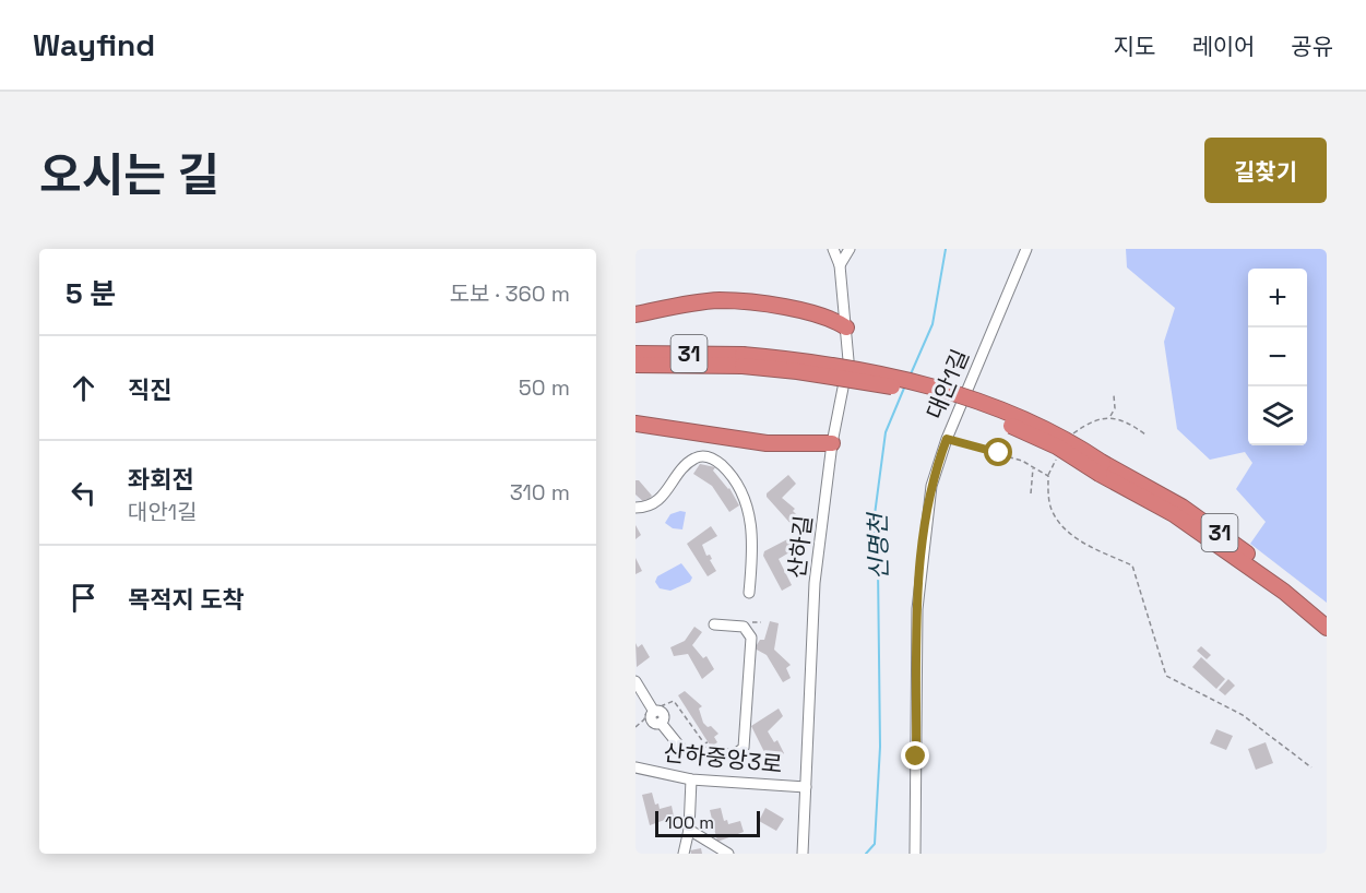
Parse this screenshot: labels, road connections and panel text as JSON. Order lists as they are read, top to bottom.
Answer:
{
  "streets": {
    "highway": ["31"],
    "street": ["대안1길", "산하길", "산하중앙3로"]
  },
  "crossings": [
    ["산하길", "산하중앙3로"]
  ],
  "water": ["신명천"],
  "scale_bar": "100 m",
  "page": {
    "header": "Wayfind",
    "nav": ["지도", "레이어", "공유"],
    "title": "오시는 길",
    "buttons": "길찾기",
    "heading": ["5 분", "도보 · 360 m"],
    "map_buttons": ["+", "−"],
    "list": [
      ["직진", "50 m"],
      ["좌회전", "대안1길", "310 m"],
      "목적지 도착"
    ],
    "scale": "100 m"
  }
}
